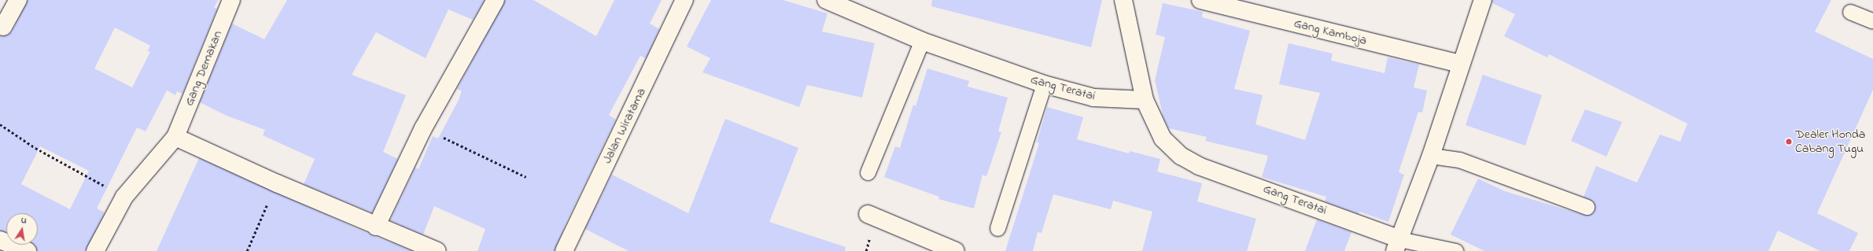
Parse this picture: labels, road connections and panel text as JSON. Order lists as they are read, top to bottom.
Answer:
{
  "streets": {
    "street": [
      "Gang Kamboja",
      "Gang Demakan",
      "Gang Teratai",
      "Jalan Wiratama"
    ]
  },
  "places": ["Dealer Honda Cabang Tugu"],
  "north": "top"
}
